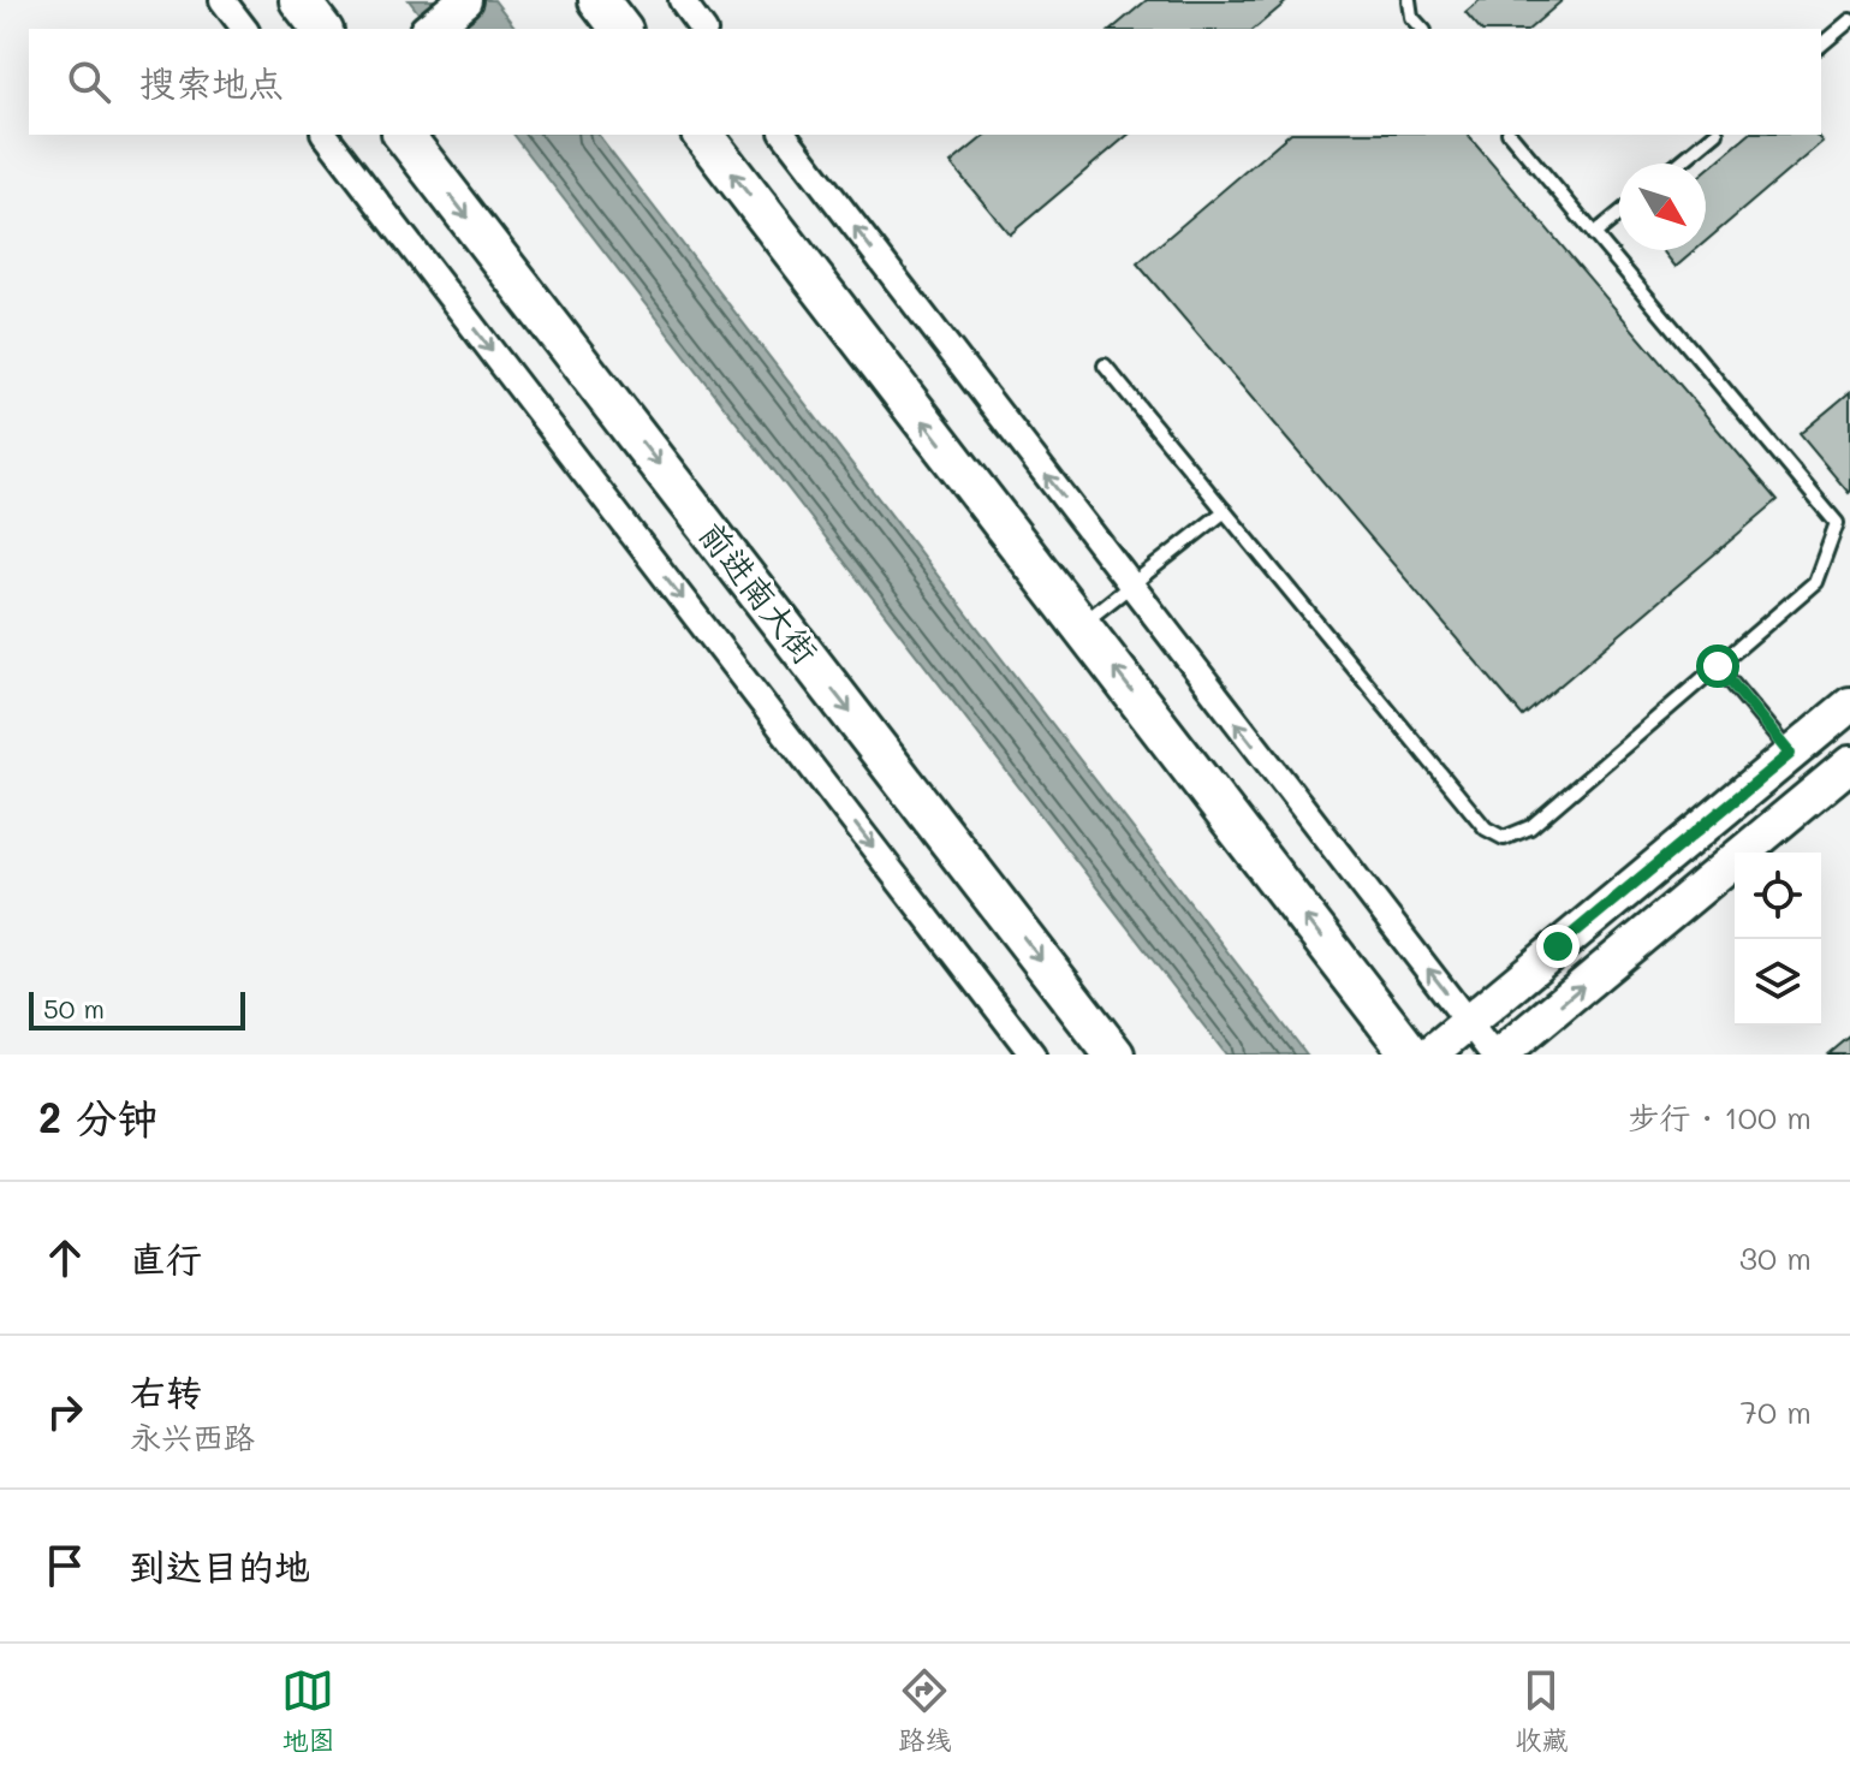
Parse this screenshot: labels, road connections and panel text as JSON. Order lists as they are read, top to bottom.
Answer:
{
  "streets": {
    "main road": ["前进南大街"]
  },
  "scale_bar": "50 m",
  "north": "bottom right",
  "page": {
    "search": "搜索地点",
    "scale": "50 m",
    "heading": ["2 分钟", "步行 · 100 m"],
    "list": [
      ["直行", "30 m"],
      ["右转", "永兴西路", "70 m"],
      "到达目的地"
    ],
    "nav": ["地图", "路线", "收藏"]
  }
}
